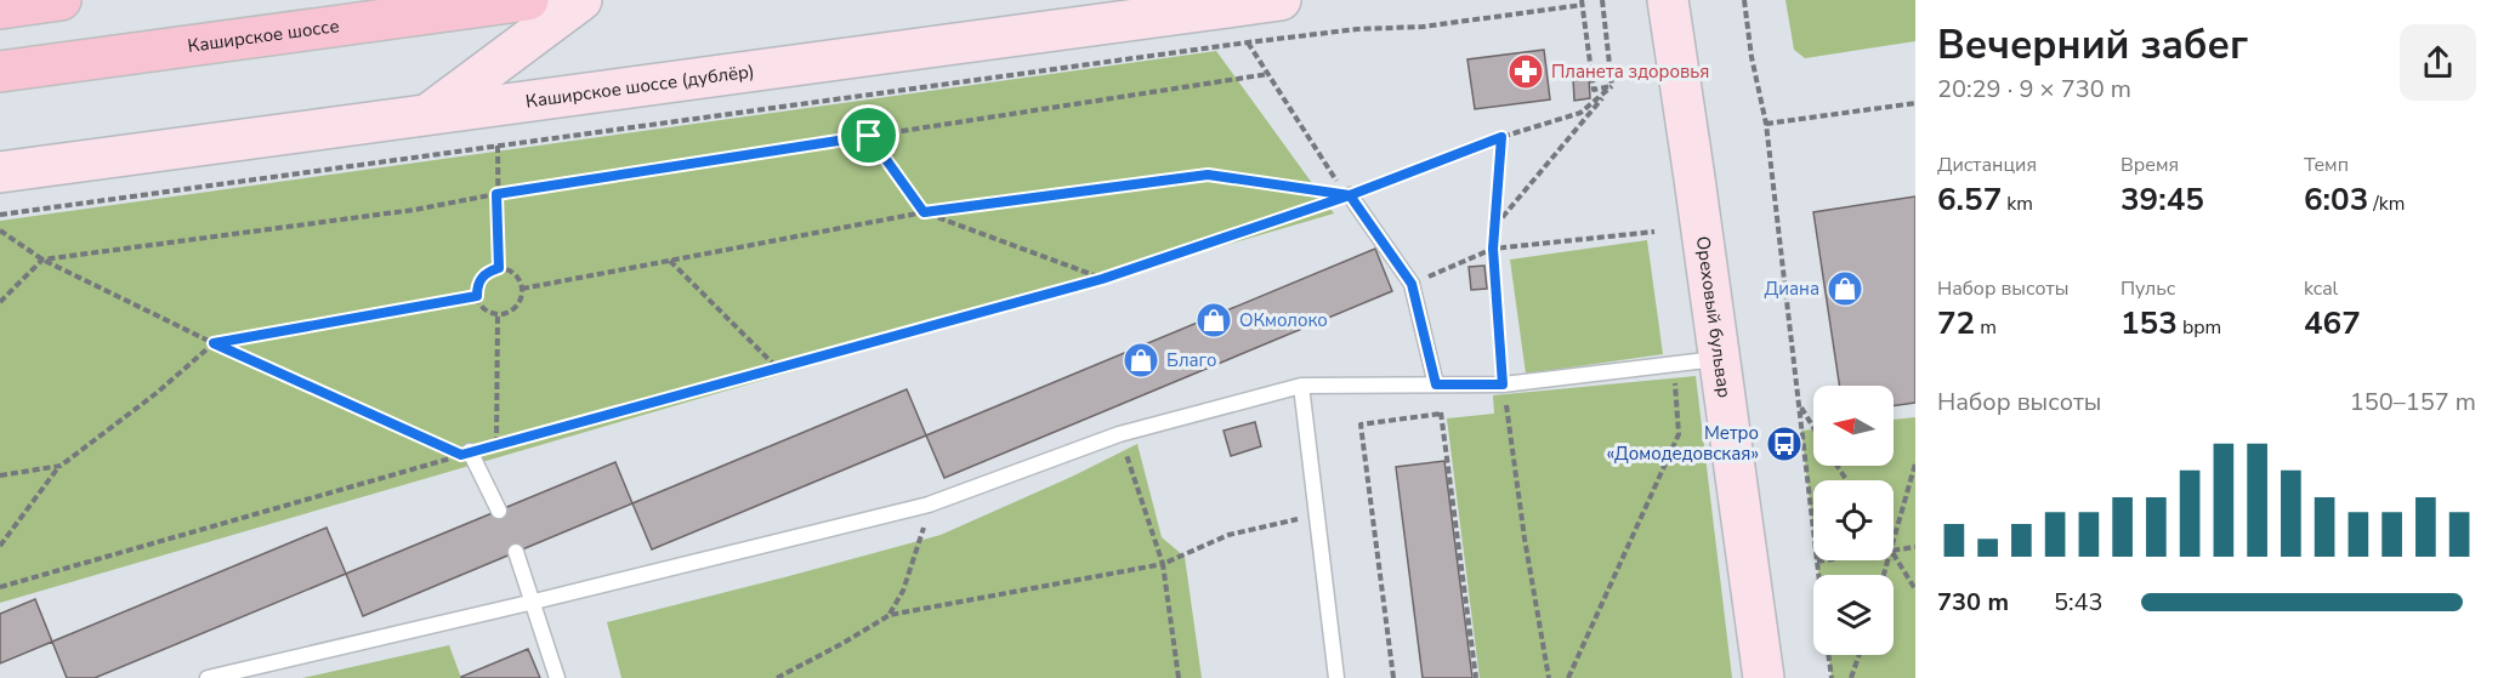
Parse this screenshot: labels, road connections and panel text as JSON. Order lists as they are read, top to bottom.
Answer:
{
  "streets": {
    "main road": ["Каширское шоссе", "Каширское шоссе (дублёр)", "Ореховый бульвар"]
  },
  "places": {
    "pharmacy": ["Планета здоровья"],
    "shop": ["Диана", "ОКмолоко", "Благо"],
    "bus stop": ["Метро «Домодедовская»"]
  },
  "north": "left",
  "page": {
    "heading": ["Вечерний забег", "20:29 · 9 × 730 m"],
    "stats": [
      ["Дистанция", "6.57 km"],
      ["Время", "39:45"],
      ["Темп", "6:03 /km"],
      ["Набор высоты", "72 m"],
      ["Пульс", "153 bpm"],
      ["kcal", "467"]
    ],
    "chart": ["Набор высоты", "150–157 m"],
    "list": [
      {
        "name": "730 m",
        "note": "5:43"
      }
    ]
  }
}
